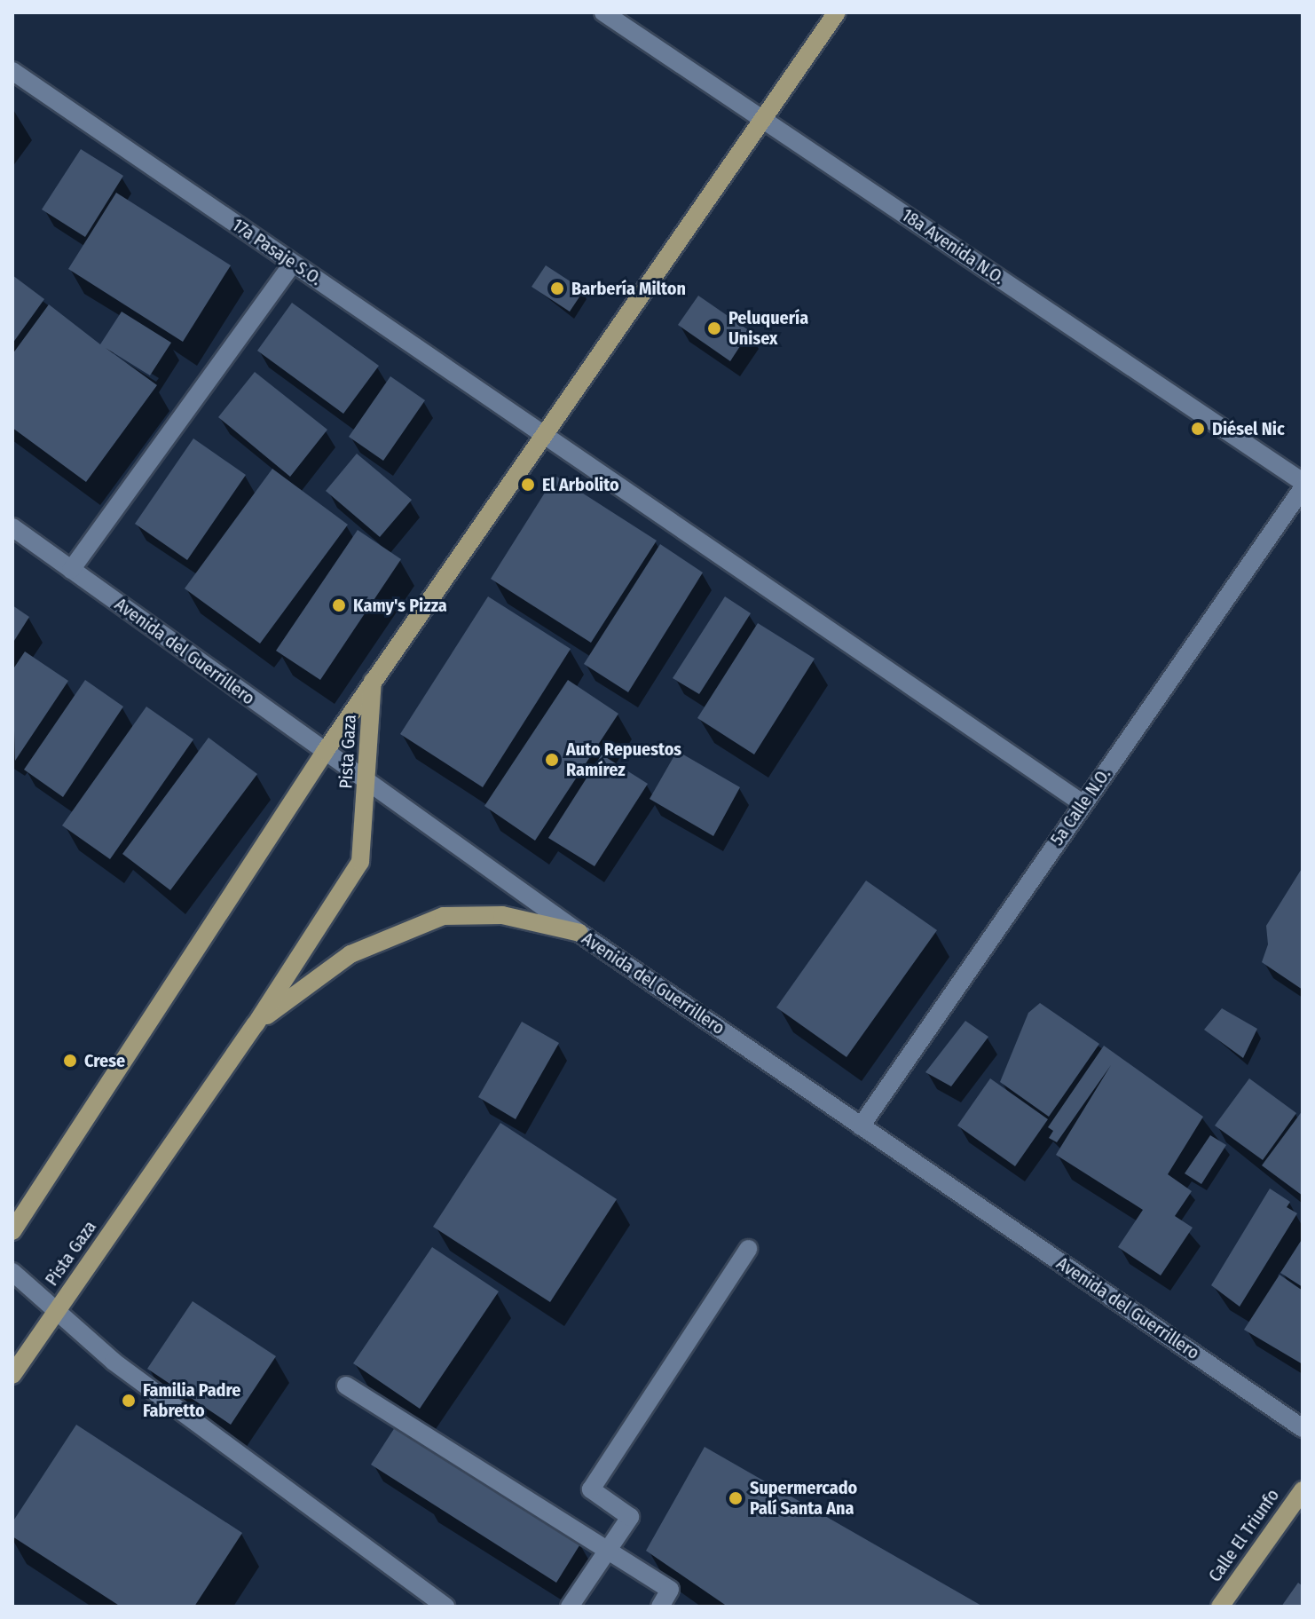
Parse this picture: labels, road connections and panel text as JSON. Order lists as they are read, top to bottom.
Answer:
{
  "streets": {
    "main road": ["Pista Gaza", "Calle El Triunfo"],
    "street": [
      "18a Avenida N.O.",
      "17a Pasaje S.O.",
      "Avenida del Guerrillero",
      "5a Calle N.O."
    ]
  },
  "crossings": [
    ["17a Pasaje S.O.", "5a Calle N.O."],
    ["Avenida del Guerrillero", "Pista Gaza"],
    ["Avenida del Guerrillero", "5a Calle N.O."]
  ],
  "places": [
    "Barbería Milton",
    "Peluquería Unisex",
    "Diésel Nic",
    "El Arbolito",
    "Kamy's Pizza",
    "Auto Repuestos Ramírez",
    "Crese",
    "Familia Padre Fabretto",
    "Supermercado Palí Santa Ana"
  ]
}
